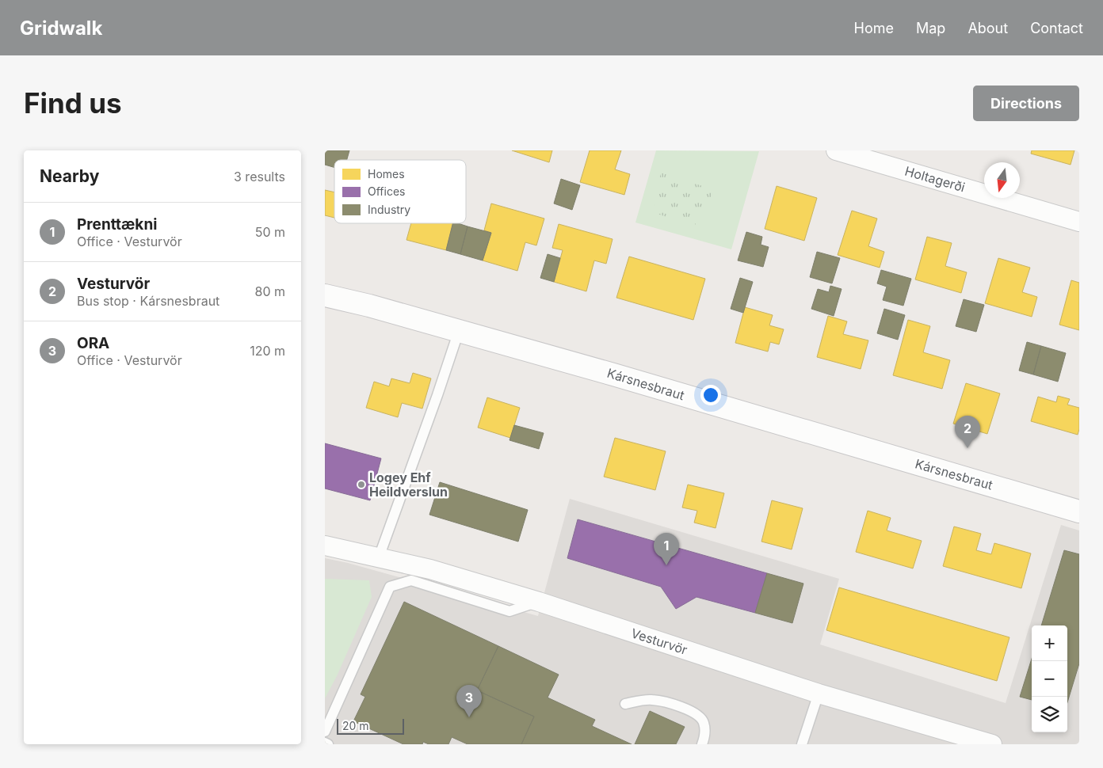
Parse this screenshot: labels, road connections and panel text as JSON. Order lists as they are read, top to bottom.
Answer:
{
  "streets": {
    "street": ["Holtagerði", "Kársnesbraut", "Vesturvör"]
  },
  "places": ["Logey Ehf Heildverslun"],
  "legend": ["Homes", "Offices", "Industry"],
  "scale_bar": "20 m",
  "north": "bottom",
  "page": {
    "header": "Gridwalk",
    "nav": [
      "Home",
      "Map",
      "About",
      "Contact"
    ],
    "buttons": "Directions",
    "title": "Find us",
    "heading": ["Nearby", "3 results"],
    "list": [
      {
        "mark": "1",
        "name": "Prenttækni",
        "note": "Office · Vesturvör",
        "value": "50 m"
      },
      {
        "mark": "2",
        "name": "Vesturvör",
        "note": "Bus stop · Kársnesbraut",
        "value": "80 m"
      },
      {
        "mark": "3",
        "name": "ORA",
        "note": "Office · Vesturvör",
        "value": "120 m"
      }
    ],
    "pins": ["2", "1", "3"],
    "map_buttons": ["+", "−"],
    "scale": "20 m"
  }
}
